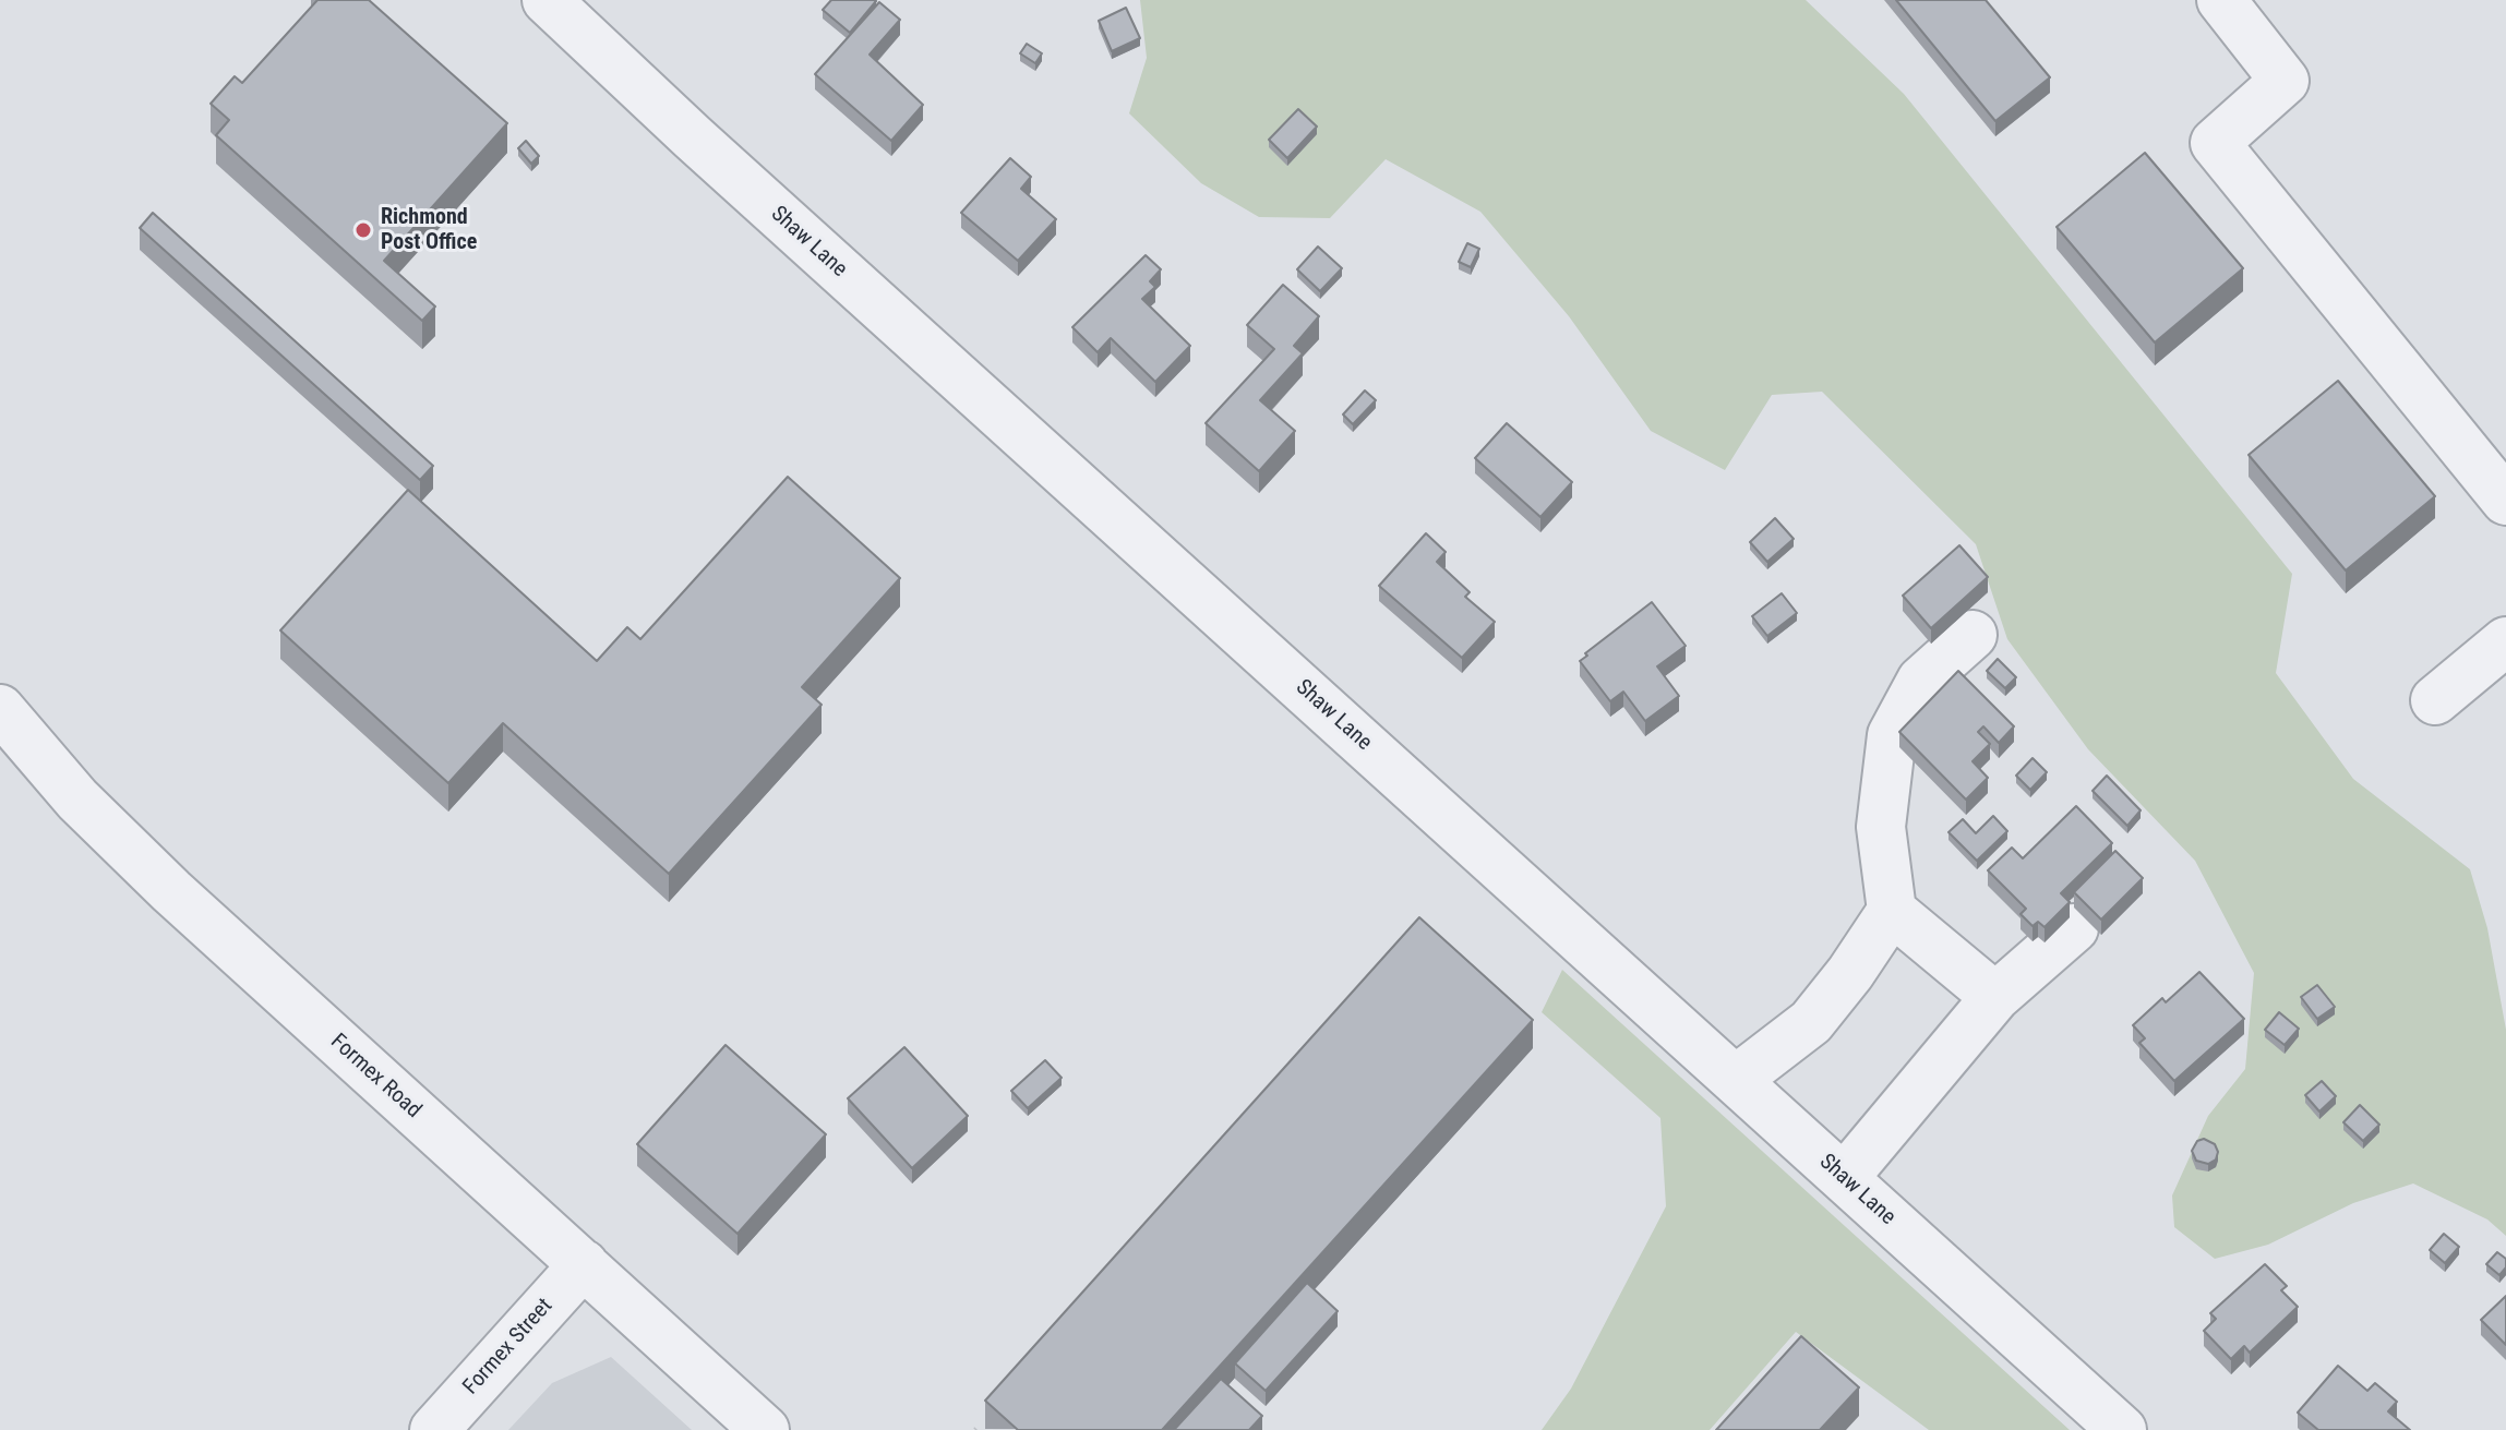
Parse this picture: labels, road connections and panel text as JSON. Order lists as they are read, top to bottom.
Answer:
{
  "streets": {
    "street": ["Shaw Lane", "Formex Road", "Formex Street"]
  },
  "crossings": [
    ["Formex Road", "Formex Street"]
  ],
  "places": ["Richmond Post Office"]
}
